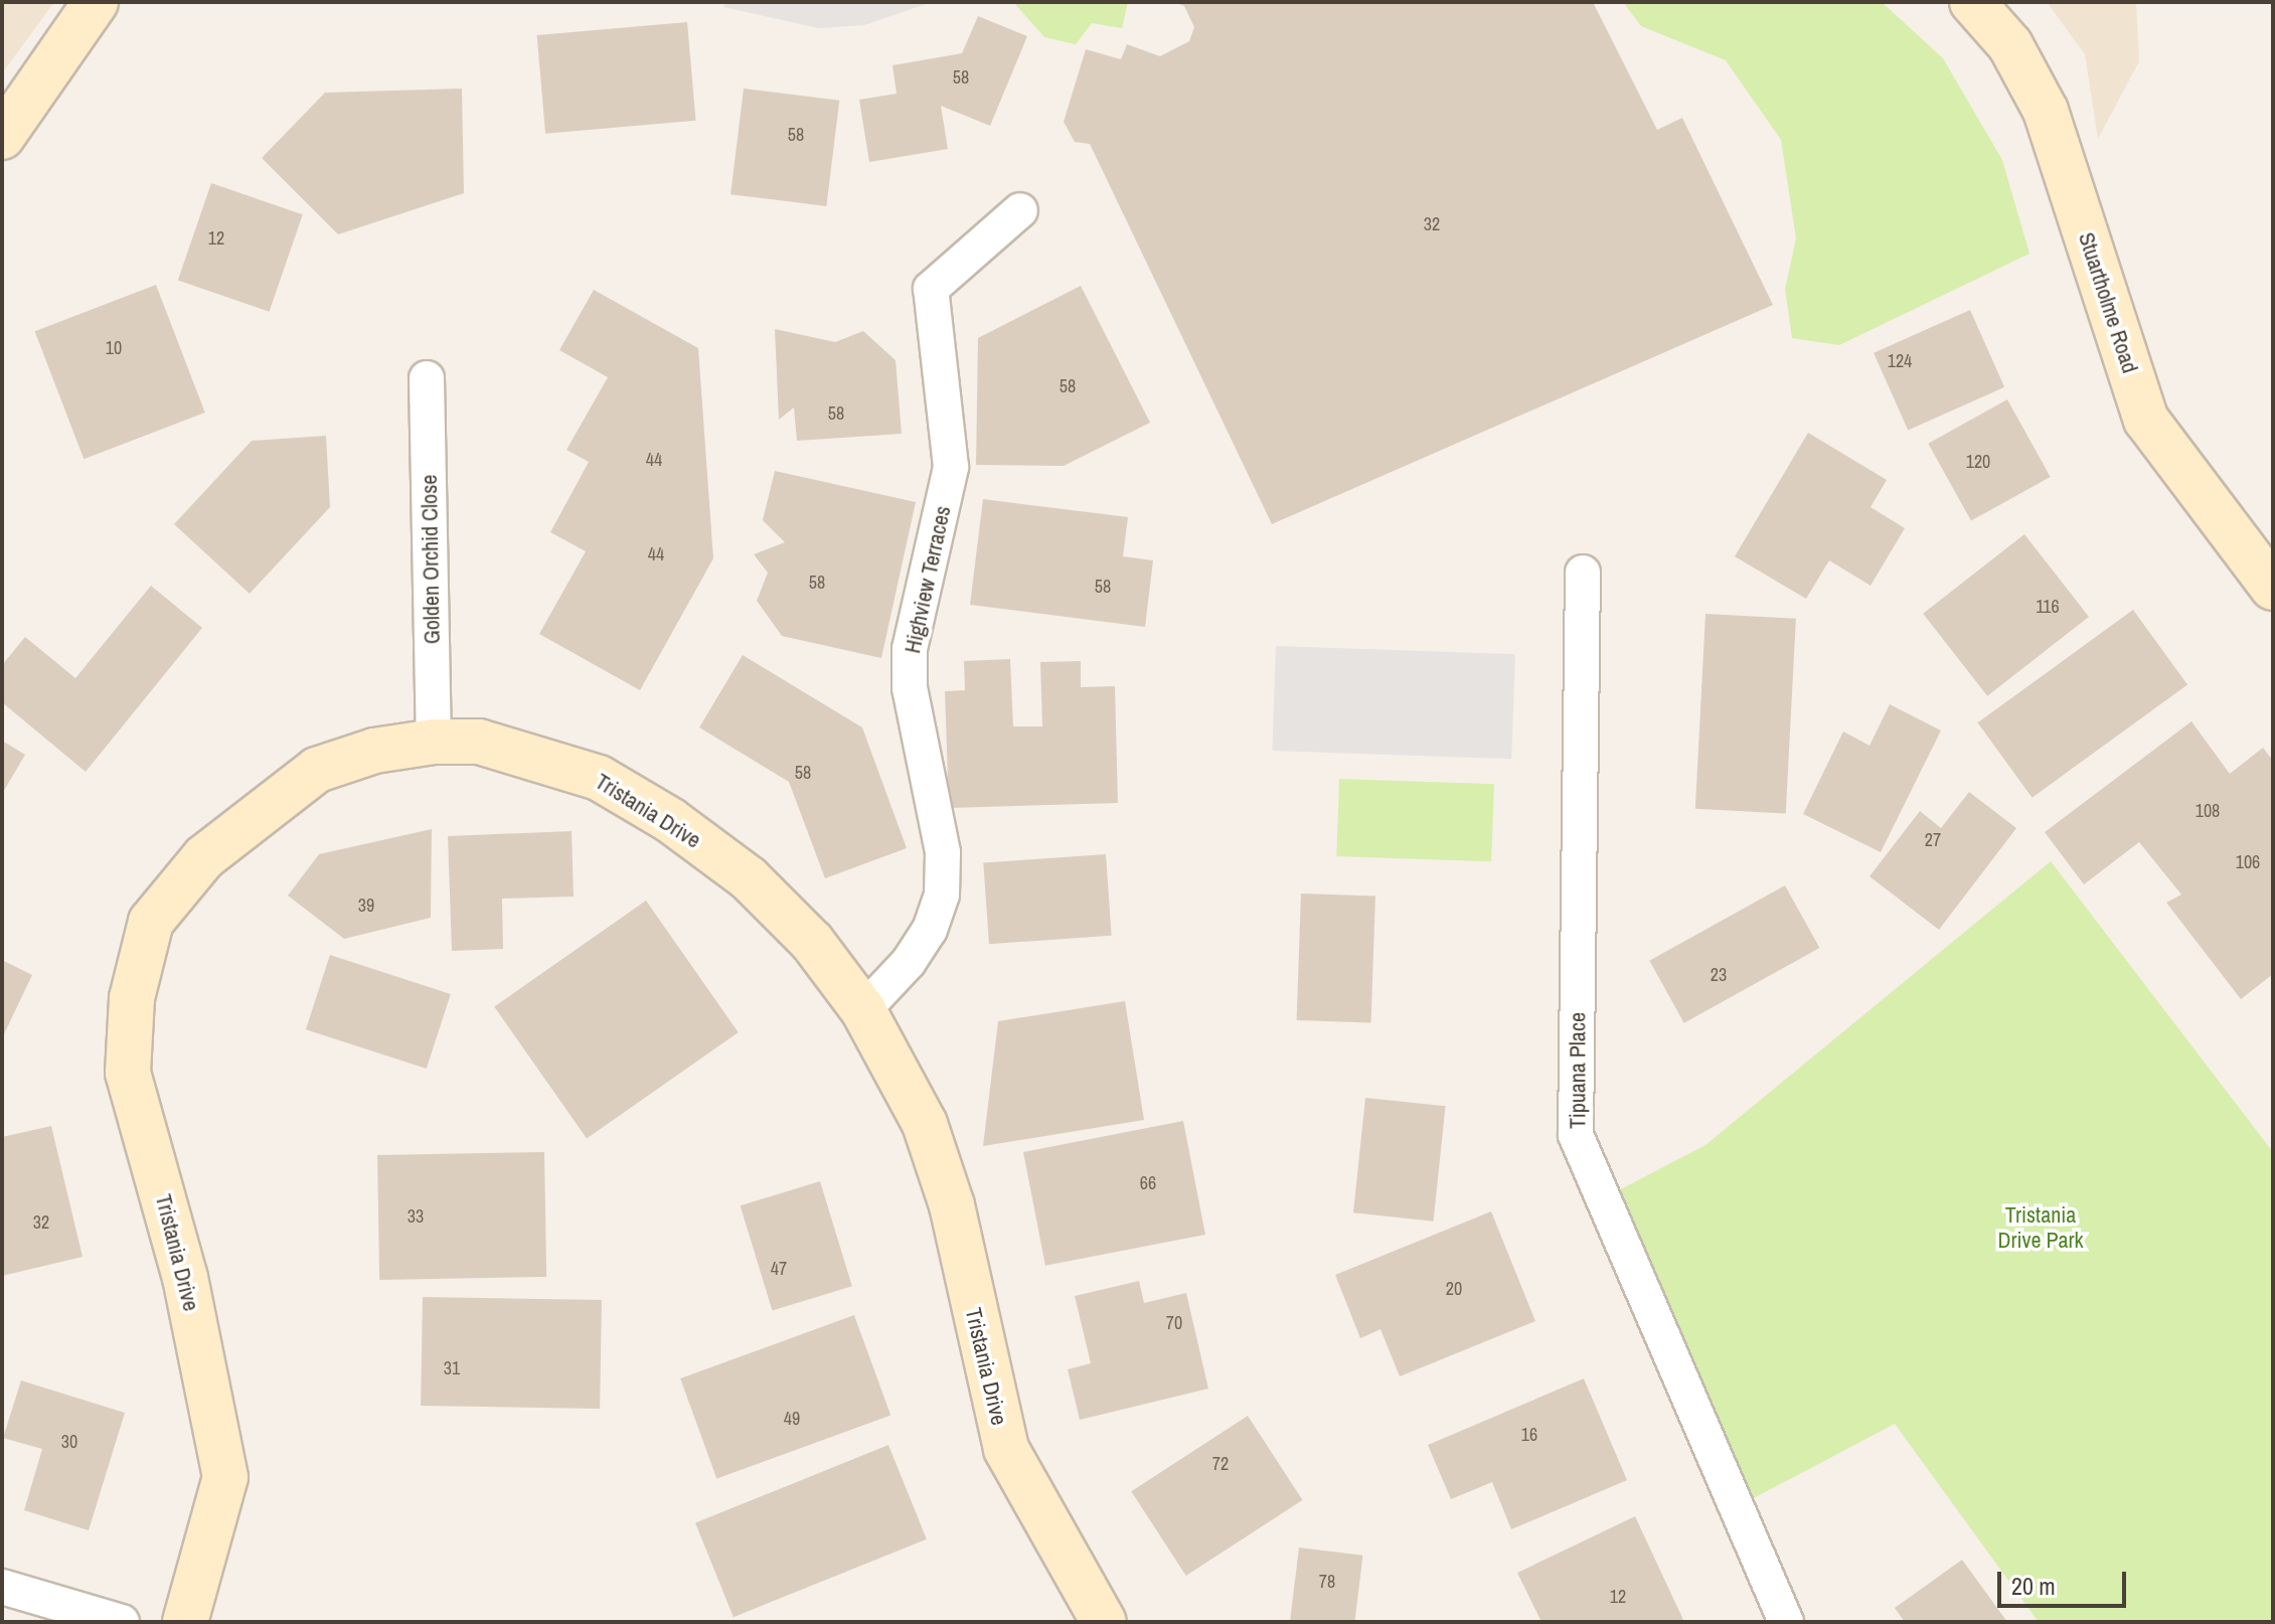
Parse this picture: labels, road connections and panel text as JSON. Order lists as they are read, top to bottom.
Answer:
{
  "streets": {
    "street": [
      "Stuartholme Road",
      "Golden Orchid Close",
      "Highview Terraces",
      "Tristania Drive",
      "Tipuana Place"
    ]
  },
  "crossings": [
    ["Golden Orchid Close", "Tristania Drive"],
    ["Highview Terraces", "Tristania Drive"]
  ],
  "parks": ["Tristania Drive Park"],
  "house_numbers": [
    "58",
    "58",
    "32",
    "12",
    "10",
    "124",
    "58",
    "58",
    "44",
    "120",
    "44",
    "58",
    "58",
    "116",
    "58",
    "108",
    "27",
    "106",
    "39",
    "23",
    "66",
    "33",
    "32",
    "47",
    "20",
    "70",
    "31",
    "49",
    "16",
    "30",
    "72",
    "78",
    "12"
  ],
  "scale_bar": "20 m"
}
